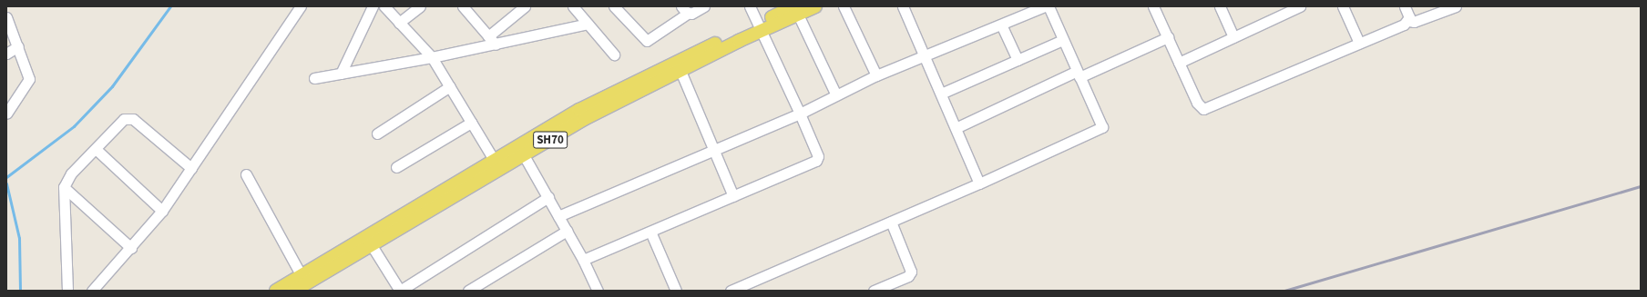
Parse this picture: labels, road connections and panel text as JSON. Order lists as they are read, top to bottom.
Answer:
{
  "streets": {
    "main road": ["SH70"]
  }
}
